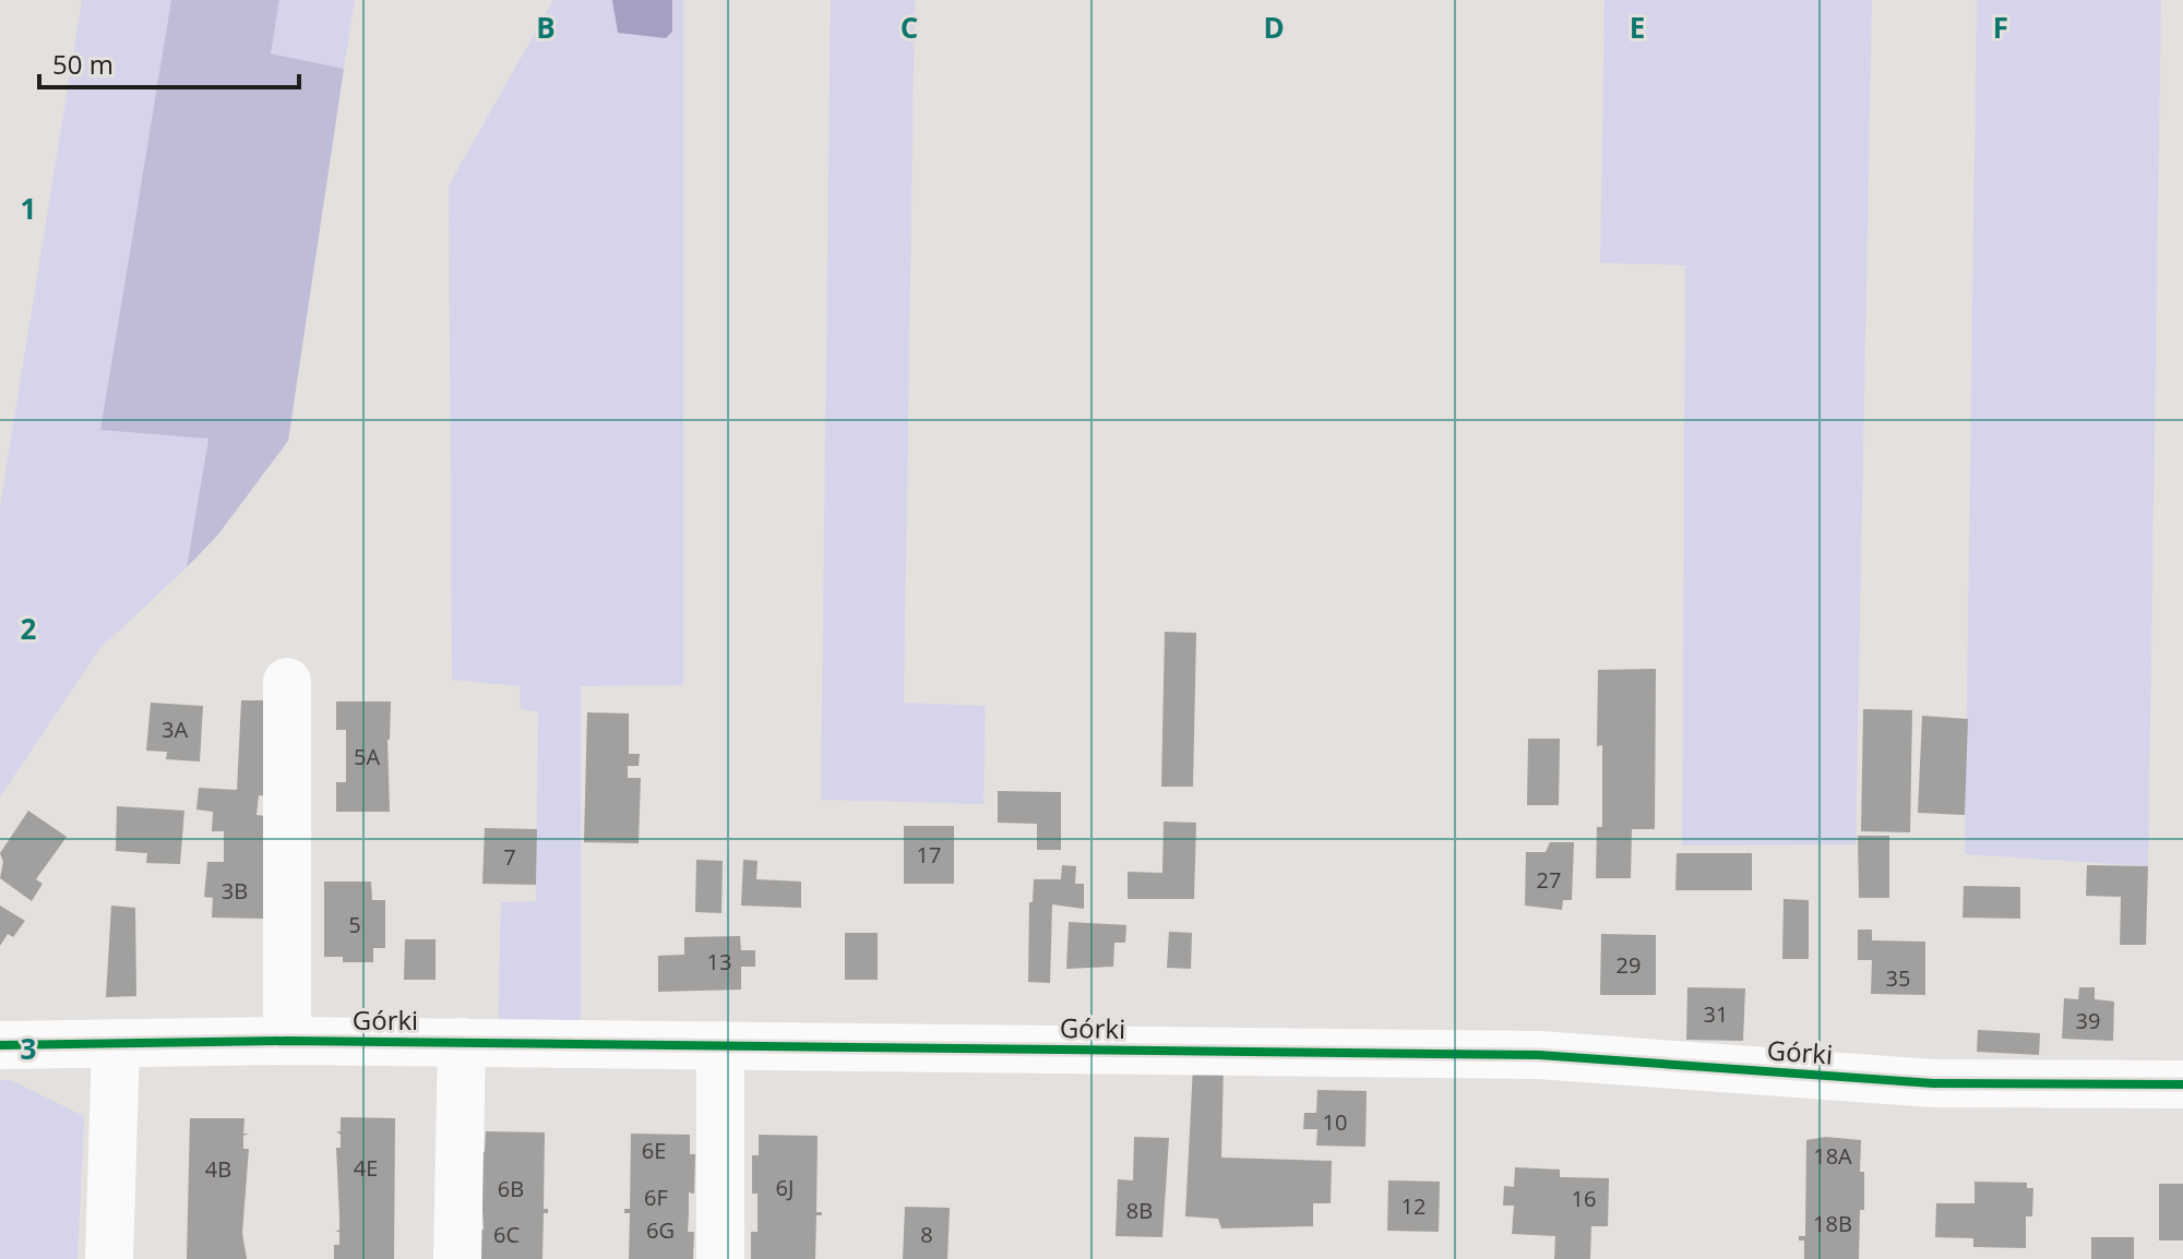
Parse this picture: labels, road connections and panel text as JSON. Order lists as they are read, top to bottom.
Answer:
{
  "streets": {
    "street": ["Górki"]
  },
  "house_numbers": [
    "3A",
    "5A",
    "17",
    "7",
    "27",
    "3B",
    "5",
    "13",
    "29",
    "35",
    "31",
    "39",
    "10",
    "6E",
    "18A",
    "4E",
    "4B",
    "6J",
    "6B",
    "6F",
    "16",
    "12",
    "8B",
    "18B",
    "6G",
    "6C",
    "8"
  ],
  "scale_bar": "50 m",
  "grid": {
    "columns": [
      "B",
      "C",
      "D",
      "E",
      "F"
    ],
    "rows": ["1", "2", "3"]
  }
}
